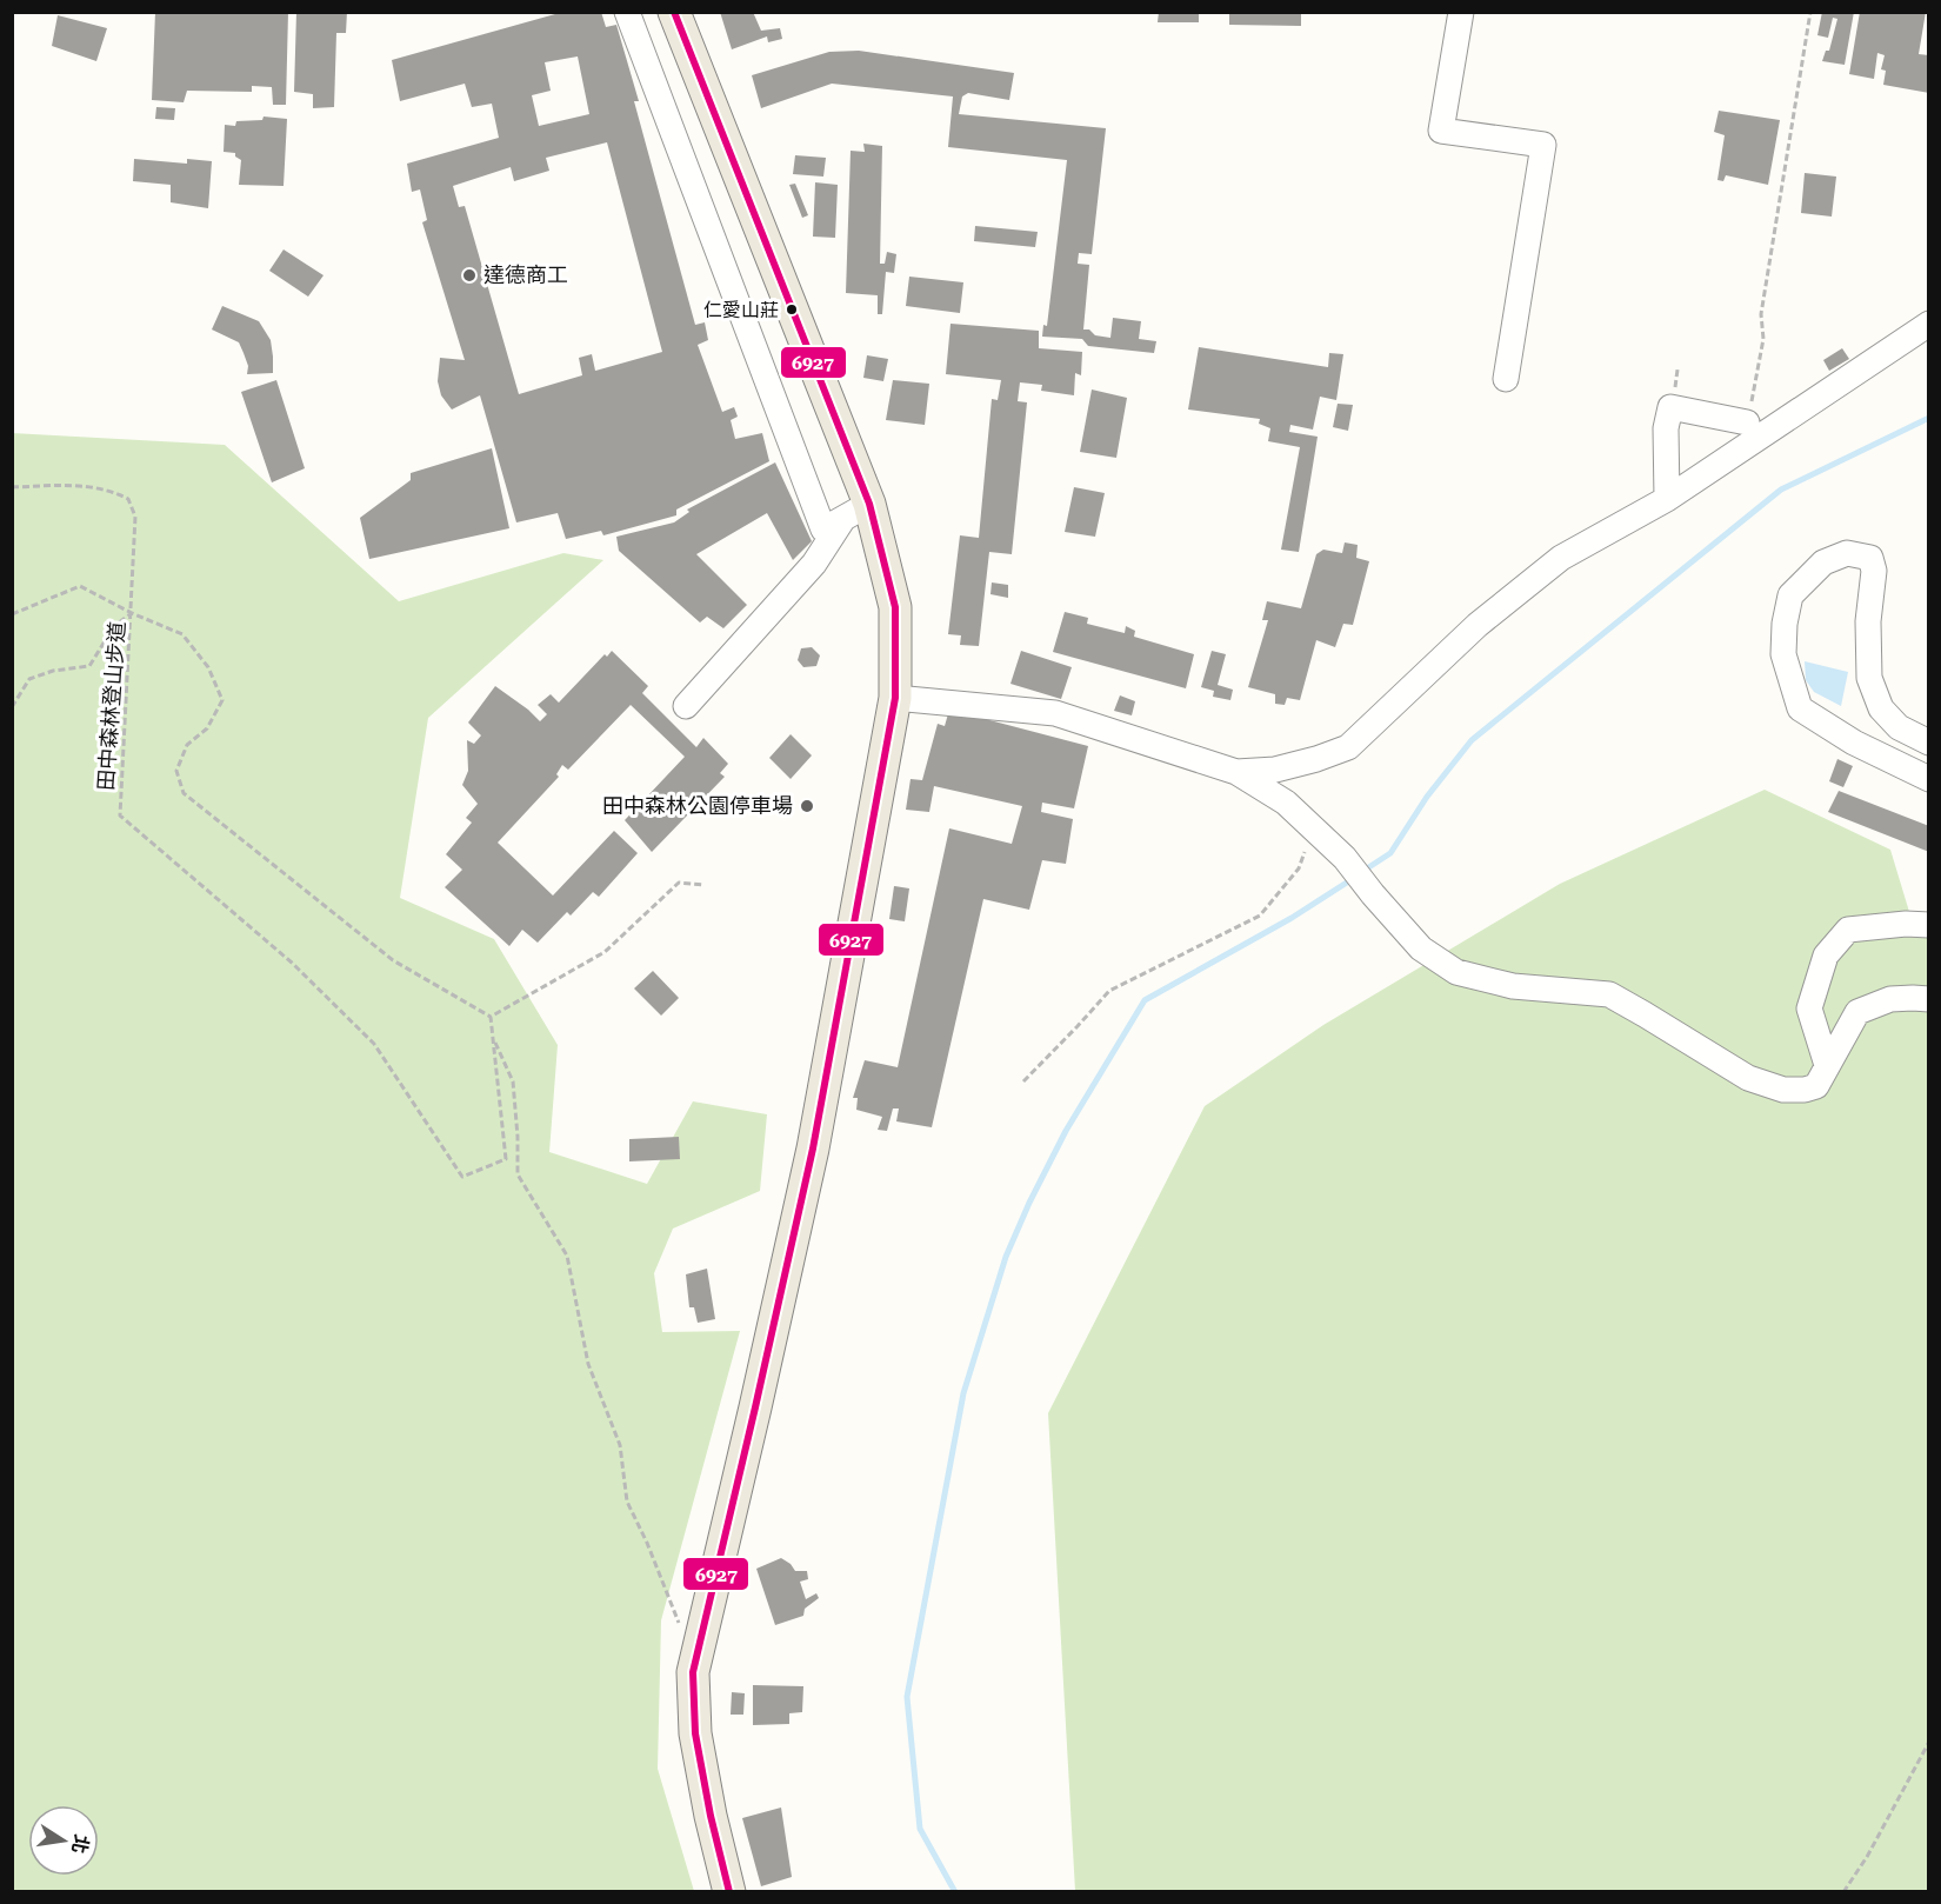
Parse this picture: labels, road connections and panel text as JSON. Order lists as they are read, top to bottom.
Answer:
{
  "streets": {
    "path": ["田中森林登山步道"]
  },
  "places": ["達德商工", "仁愛山莊", "田中森林公園停車場"],
  "lines": ["transit line 6927"],
  "north": "right"
}
